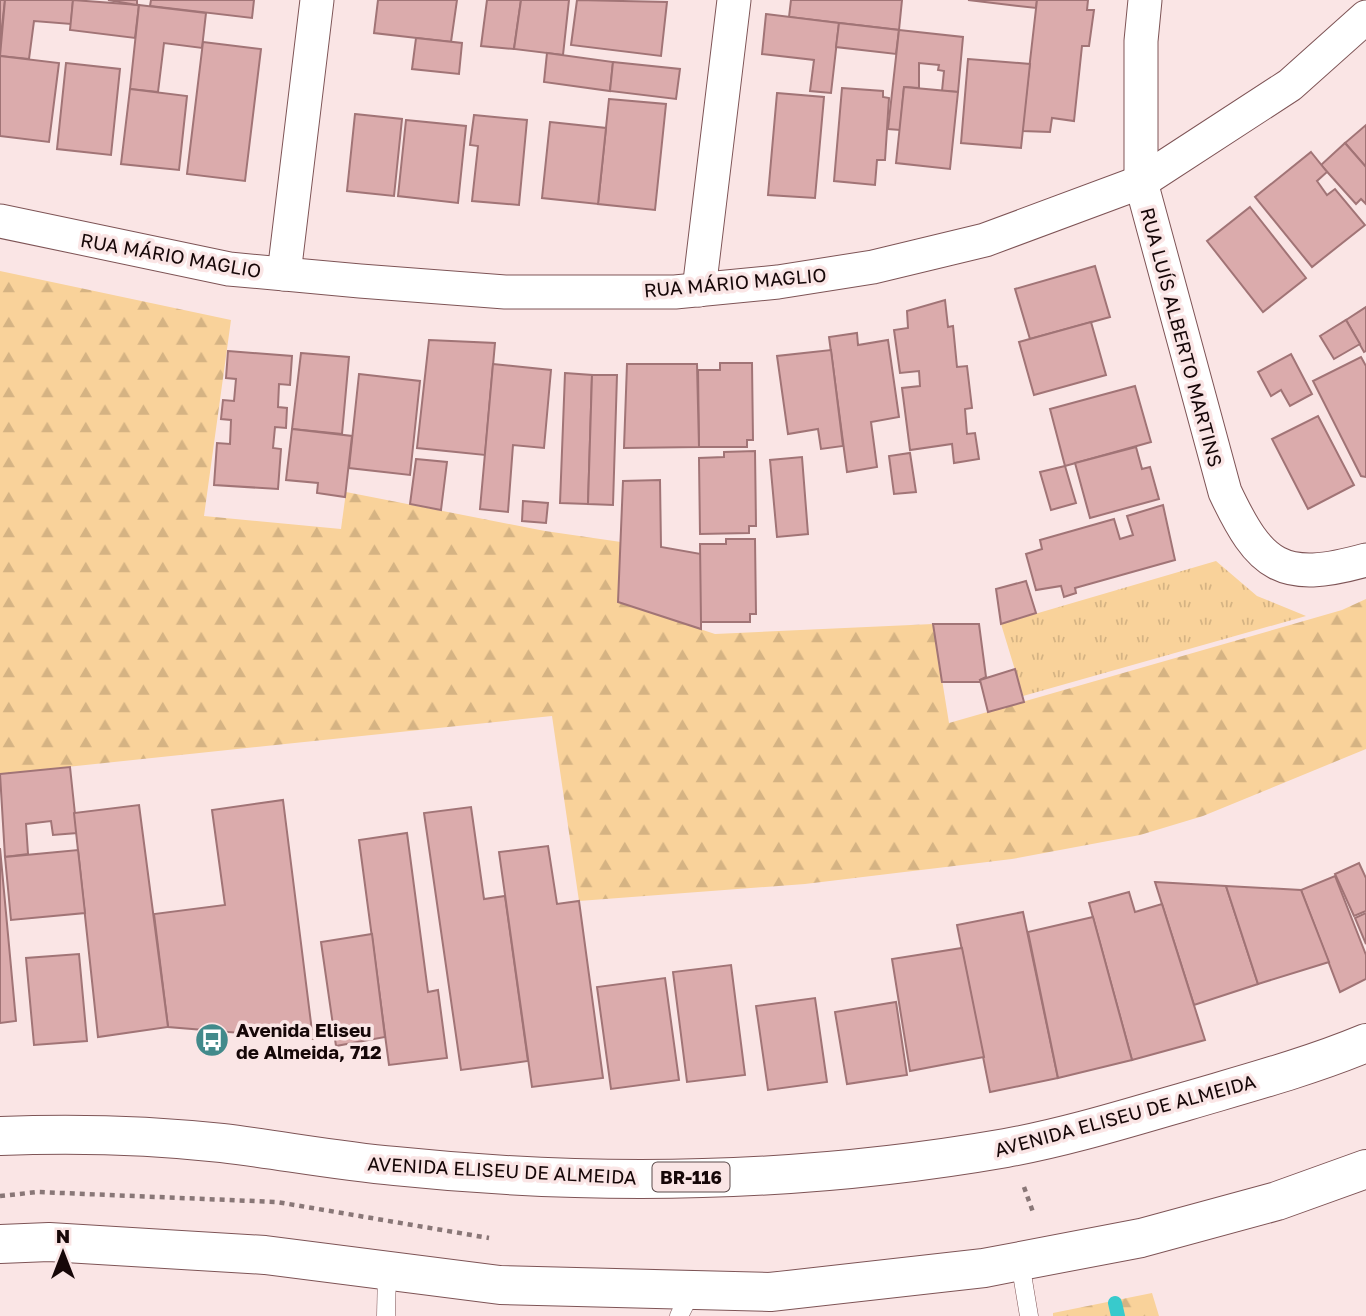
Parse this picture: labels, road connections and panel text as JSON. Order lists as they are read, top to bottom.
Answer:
{
  "streets": {
    "main road": ["AVENIDA ELISEU DE ALMEIDA", "BR-116"],
    "street": ["RUA MÁRIO MAGLIO", "RUA LUÍS ALBERTO MARTINS"]
  },
  "crossings": [
    ["RUA MÁRIO MAGLIO", "RUA LUÍS ALBERTO MARTINS"]
  ],
  "places": {
    "bus stop": ["Avenida Eliseu de Almeida, 712"]
  },
  "north": "top"
}
